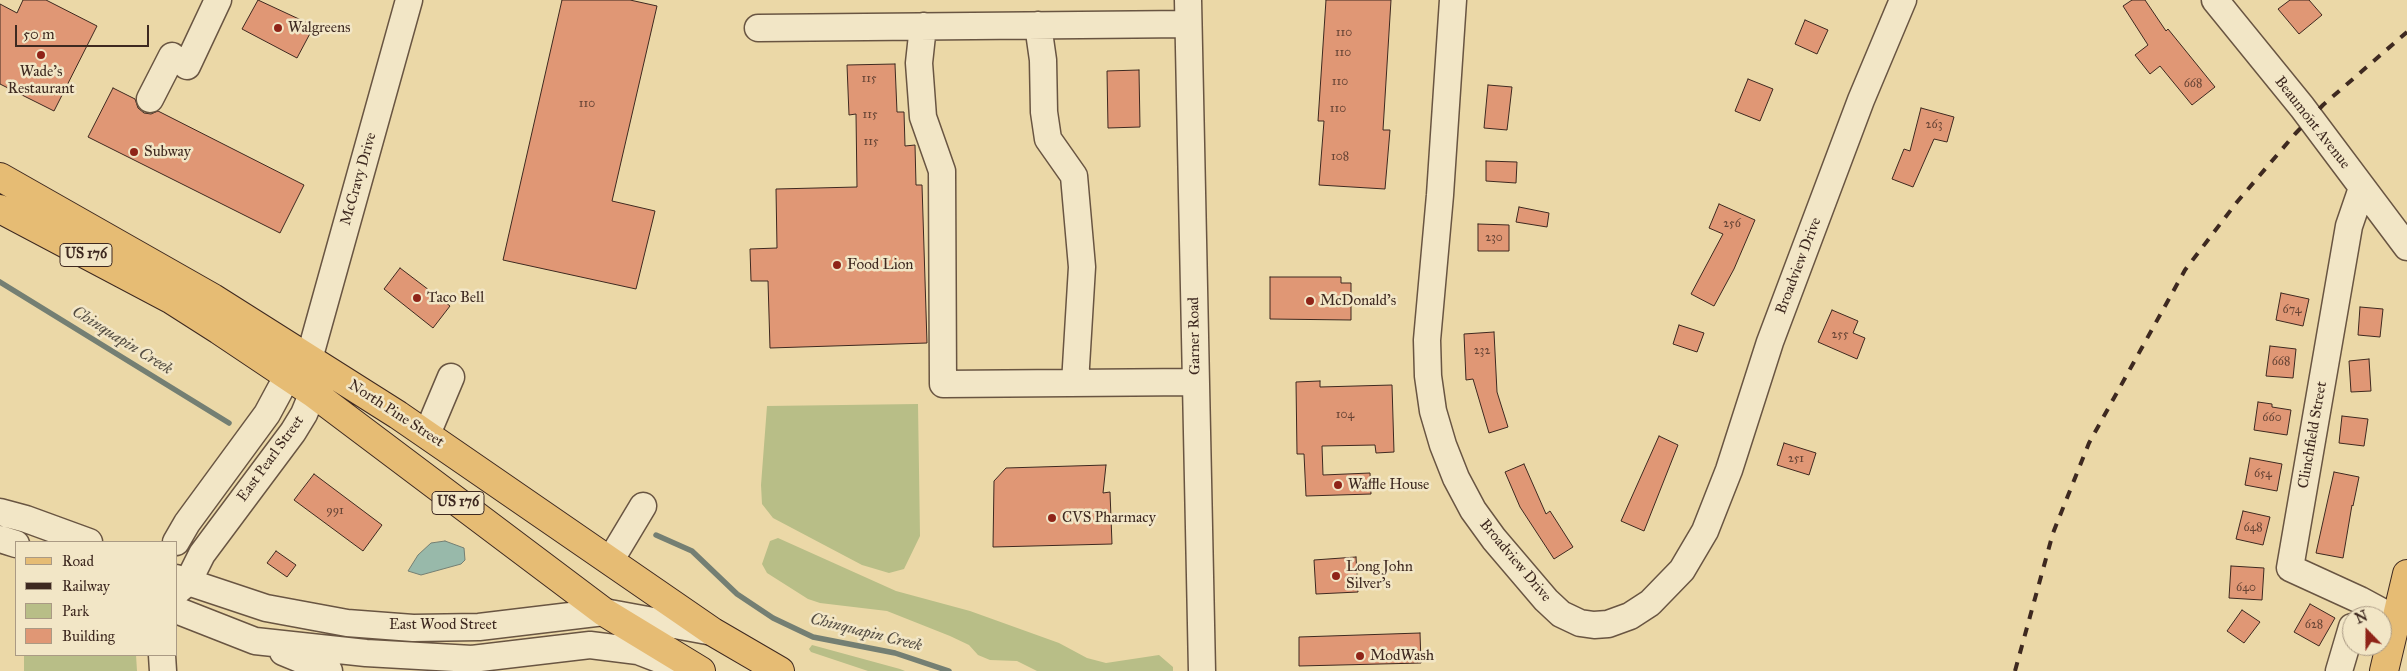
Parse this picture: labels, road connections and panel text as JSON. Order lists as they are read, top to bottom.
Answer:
{
  "streets": {
    "main road": ["US 176", "North Pine Street"],
    "street": [
      "Beaumont Avenue",
      "McCravy Drive",
      "Broadview Drive",
      "Garner Road",
      "Clinchfield Street",
      "East Pearl Street",
      "East Wood Street"
    ]
  },
  "crossings": [
    ["Beaumont Avenue", "Clinchfield Street"],
    ["McCravy Drive", "North Pine Street"],
    ["McCravy Drive", "East Pearl Street"],
    ["North Pine Street", "East Pearl Street"],
    ["North Pine Street", "East Wood Street"],
    ["East Pearl Street", "East Wood Street"]
  ],
  "water": ["Chinquapin Creek"],
  "places": [
    "Walgreens",
    "Wade's Restaurant",
    "Subway",
    "Food Lion",
    "Taco Bell",
    "McDonald's",
    "Waffle House",
    "CVS Pharmacy",
    "Long John Silver's",
    "ModWash"
  ],
  "house_numbers": [
    "110",
    "110",
    "115",
    "110",
    "668",
    "110",
    "110",
    "115",
    "263",
    "115",
    "108",
    "256",
    "230",
    "674",
    "255",
    "232",
    "668",
    "104",
    "660",
    "251",
    "654",
    "991",
    "648",
    "640",
    "628"
  ],
  "legend": [
    "Road",
    "Railway",
    "Park",
    "Building"
  ],
  "scale_bar": "50 m",
  "north": "top"
}
